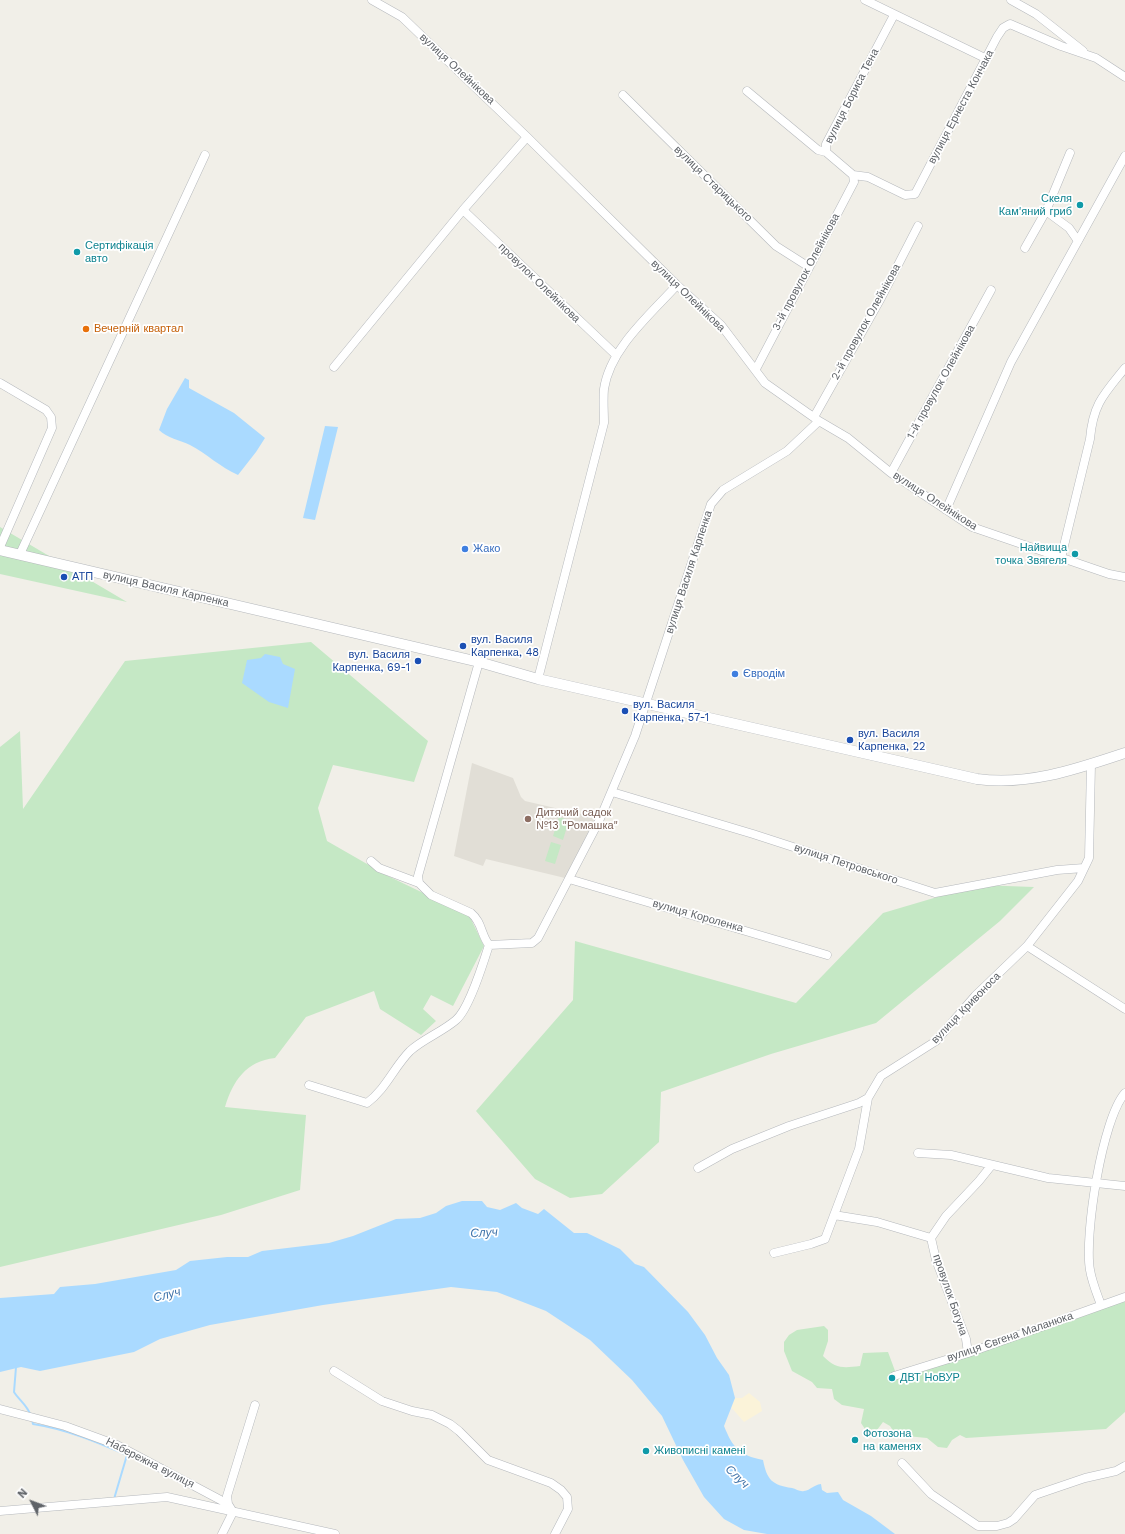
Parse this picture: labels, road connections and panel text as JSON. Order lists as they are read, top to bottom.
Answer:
{
  "streets": {
    "street": [
      "вулиця Олейнікова",
      "вулиця Бориса Тена",
      "вулиця Ернеста Кончака",
      "вулиця Старицького",
      "3-й провулок Олейнікова",
      "провулок Олейнікова",
      "2-й провулок Олейнікова",
      "1-й провулок Олейнікова",
      "вулиця Василя Карпенка",
      "вулиця Петровського",
      "вулиця Короленка",
      "вулиця Кривоноса",
      "провулок Богуна",
      "вулиця Євгена Маланюка",
      "Набережна вулиця"
    ]
  },
  "crossings": [
    ["вулиця Олейнікова", "3-й провулок Олейнікова"],
    ["вулиця Олейнікова", "2-й провулок Олейнікова"],
    ["вулиця Олейнікова", "1-й провулок Олейнікова"],
    ["вулиця Олейнікова", "вулиця Василя Карпенка"],
    ["вулиця Бориса Тена", "вулиця Ернеста Кончака"],
    ["вулиця Бориса Тена", "3-й провулок Олейнікова"],
    ["вулиця Старицького", "3-й провулок Олейнікова"],
    ["2-й провулок Олейнікова", "вулиця Василя Карпенка"],
    ["вулиця Василя Карпенка", "вулиця Кривоноса"],
    ["вулиця Петровського", "вулиця Кривоноса"],
    ["провулок Богуна", "вулиця Євгена Маланюка"]
  ],
  "water": ["Случ"],
  "places": [
    "Скеля Кам'яний гриб",
    "Сертифікація авто",
    "Вечерній квартал",
    "Жако",
    "Найвища точка Звягеля",
    "АТП",
    "вул. Василя Карпенка, 48",
    "вул. Василя Карпенка, 69-1",
    "Євродім",
    "вул. Василя Карпенка, 57-1",
    "вул. Василя Карпенка, 22",
    "Дитячий садок №13 \"Ромашка\"",
    "ДВТ НоВУР",
    "Фотозона на каменях",
    "Живописні камені"
  ],
  "north": "top left"
}
